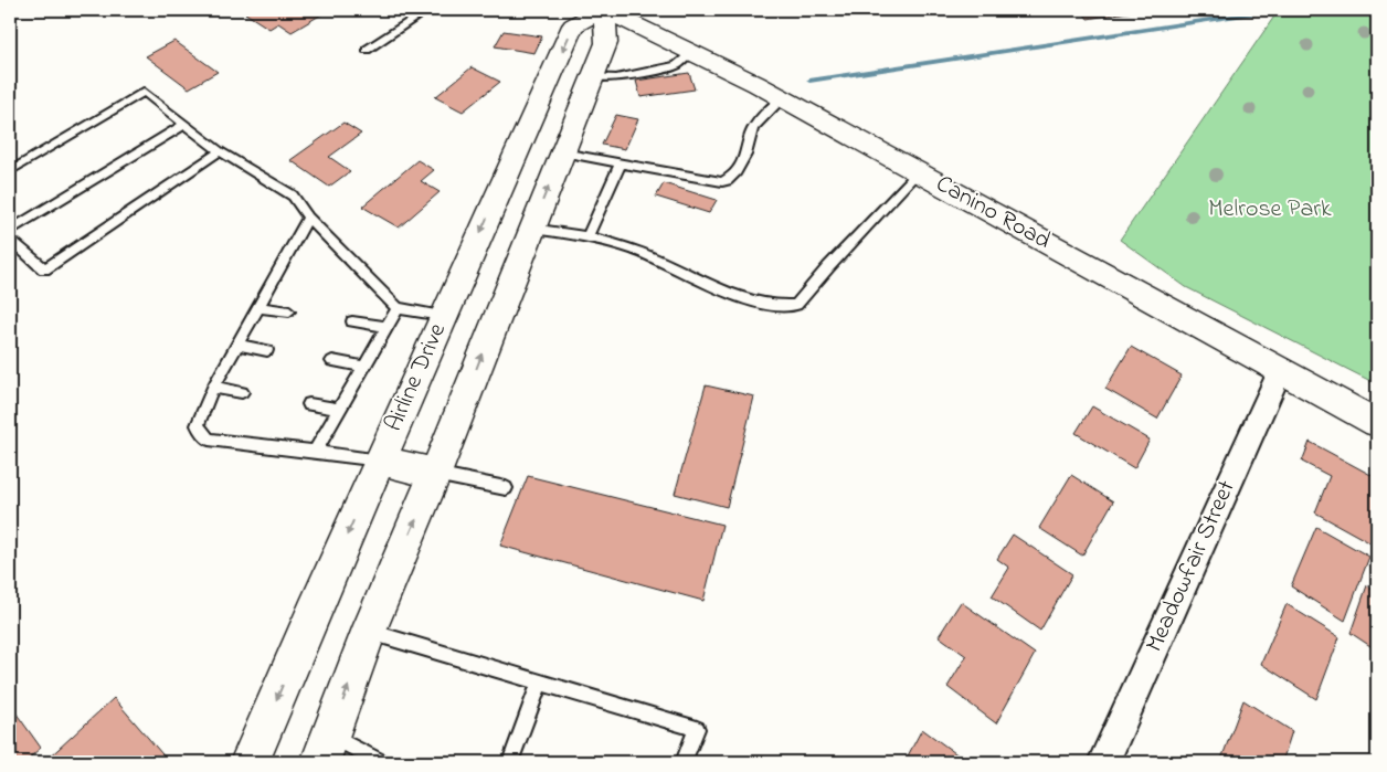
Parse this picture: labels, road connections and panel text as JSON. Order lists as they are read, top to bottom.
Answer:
{
  "streets": {
    "main road": ["Canino Road", "Airline Drive"],
    "street": ["Meadowfair Street"]
  },
  "crossings": [
    ["Canino Road", "Airline Drive"],
    ["Canino Road", "Meadowfair Street"]
  ],
  "parks": ["Melrose Park"]
}
